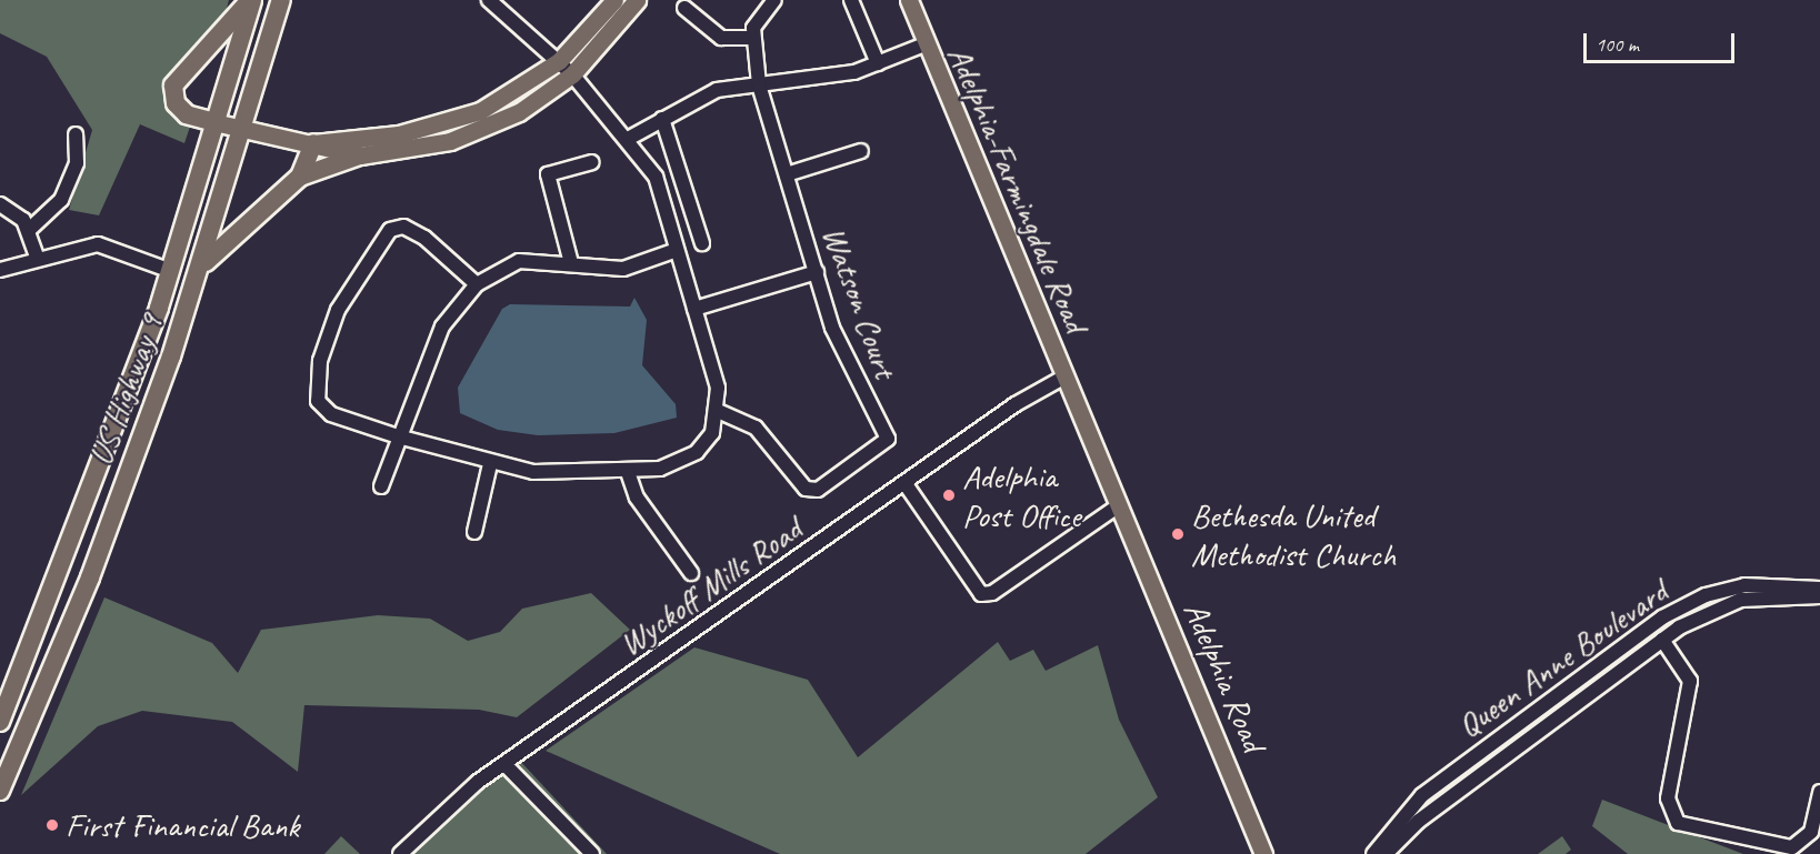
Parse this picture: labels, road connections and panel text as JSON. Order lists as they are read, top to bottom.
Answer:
{
  "streets": {
    "highway": ["US Highway 9"],
    "main road": ["Adelphia-Farmingdale Road", "Adelphia Road"],
    "street": ["Watson Court", "Wyckoff Mills Road", "Queen Anne Boulevard"]
  },
  "crossings": [
    ["Adelphia-Farmingdale Road", "Wyckoff Mills Road"],
    ["Adelphia-Farmingdale Road", "Adelphia Road"],
    ["Wyckoff Mills Road", "Adelphia Road"]
  ],
  "places": ["Adelphia Post Office", "Bethesda United Methodist Church", "First Financial Bank"],
  "scale_bar": "100 m"
}
